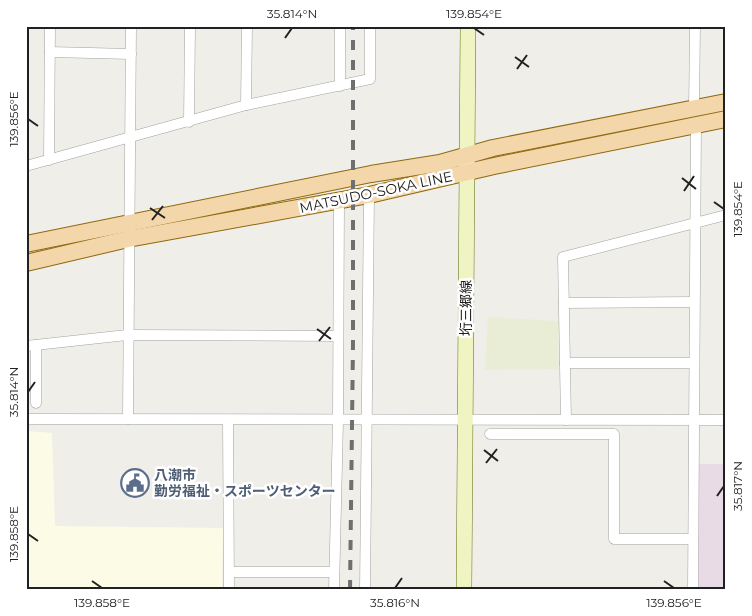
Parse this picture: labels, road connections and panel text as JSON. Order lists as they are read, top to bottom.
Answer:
{
  "streets": {
    "main road": ["MATSUDO-SOKA LINE"],
    "street": ["垳三郷線"]
  },
  "crossings": [
    ["MATSUDO-SOKA LINE", "垳三郷線"]
  ],
  "places": {
    "public building": ["八潮市 勤労福祉・スポーツセンター"]
  },
  "coordinates": [
    "35.814°N",
    "139.854°E",
    "139.856°E",
    "35.817°N",
    "139.858°E",
    "35.816°N"
  ]
}
